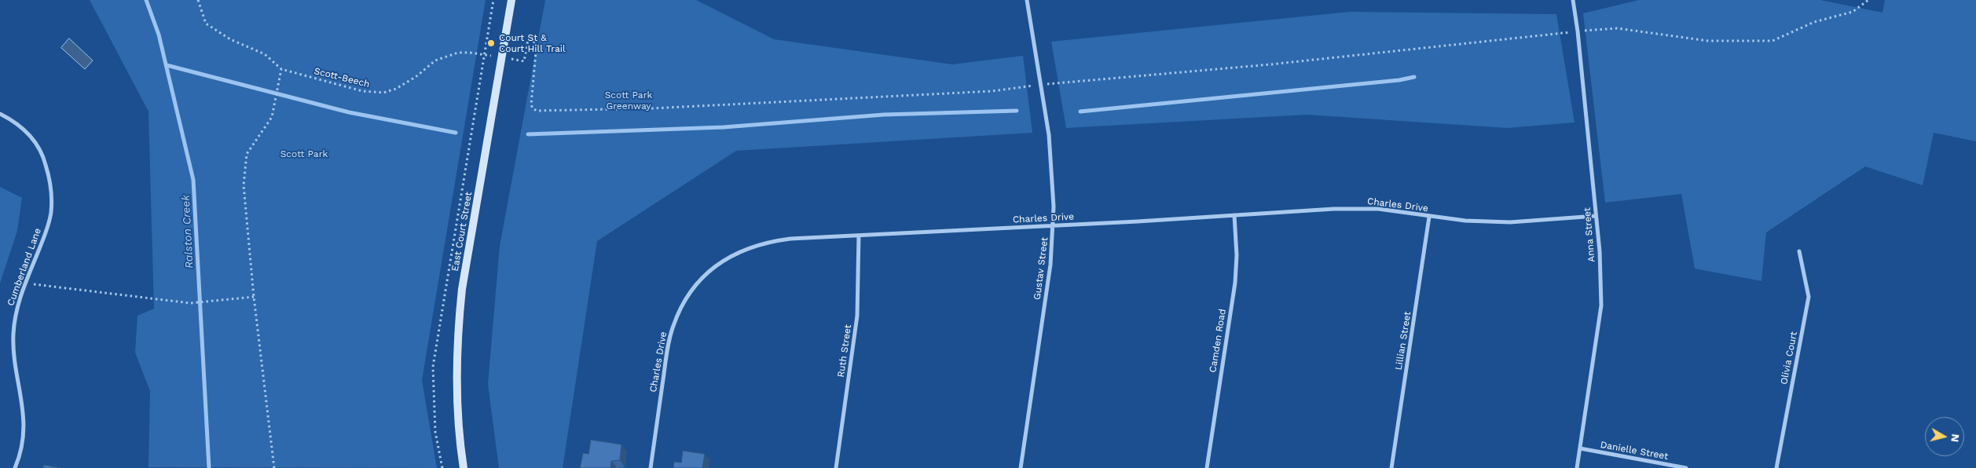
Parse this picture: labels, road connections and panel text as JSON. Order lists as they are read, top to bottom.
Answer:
{
  "streets": {
    "street": [
      "Charles Drive",
      "East Court Street",
      "Anna Street",
      "Cumberland Lane",
      "Gustav Street",
      "Camden Road",
      "Lillian Street",
      "Ruth Street",
      "Olivia Court",
      "Danielle Street"
    ],
    "path": ["Scott-Beech"]
  },
  "crossings": [
    ["Scott-Beech", "East Court Street"],
    ["Scott-Beech", "Gustav Street"],
    ["Charles Drive", "Anna Street"],
    ["Charles Drive", "Gustav Street"],
    ["Charles Drive", "Camden Road"],
    ["Charles Drive", "Lillian Street"],
    ["Charles Drive", "Ruth Street"],
    ["Anna Street", "Danielle Street"]
  ],
  "water": ["Ralston Creek"],
  "parks": ["Scott Park Greenway", "Scott Park"],
  "places": ["Court St & Court Hill Trail"],
  "north": "right"
}
